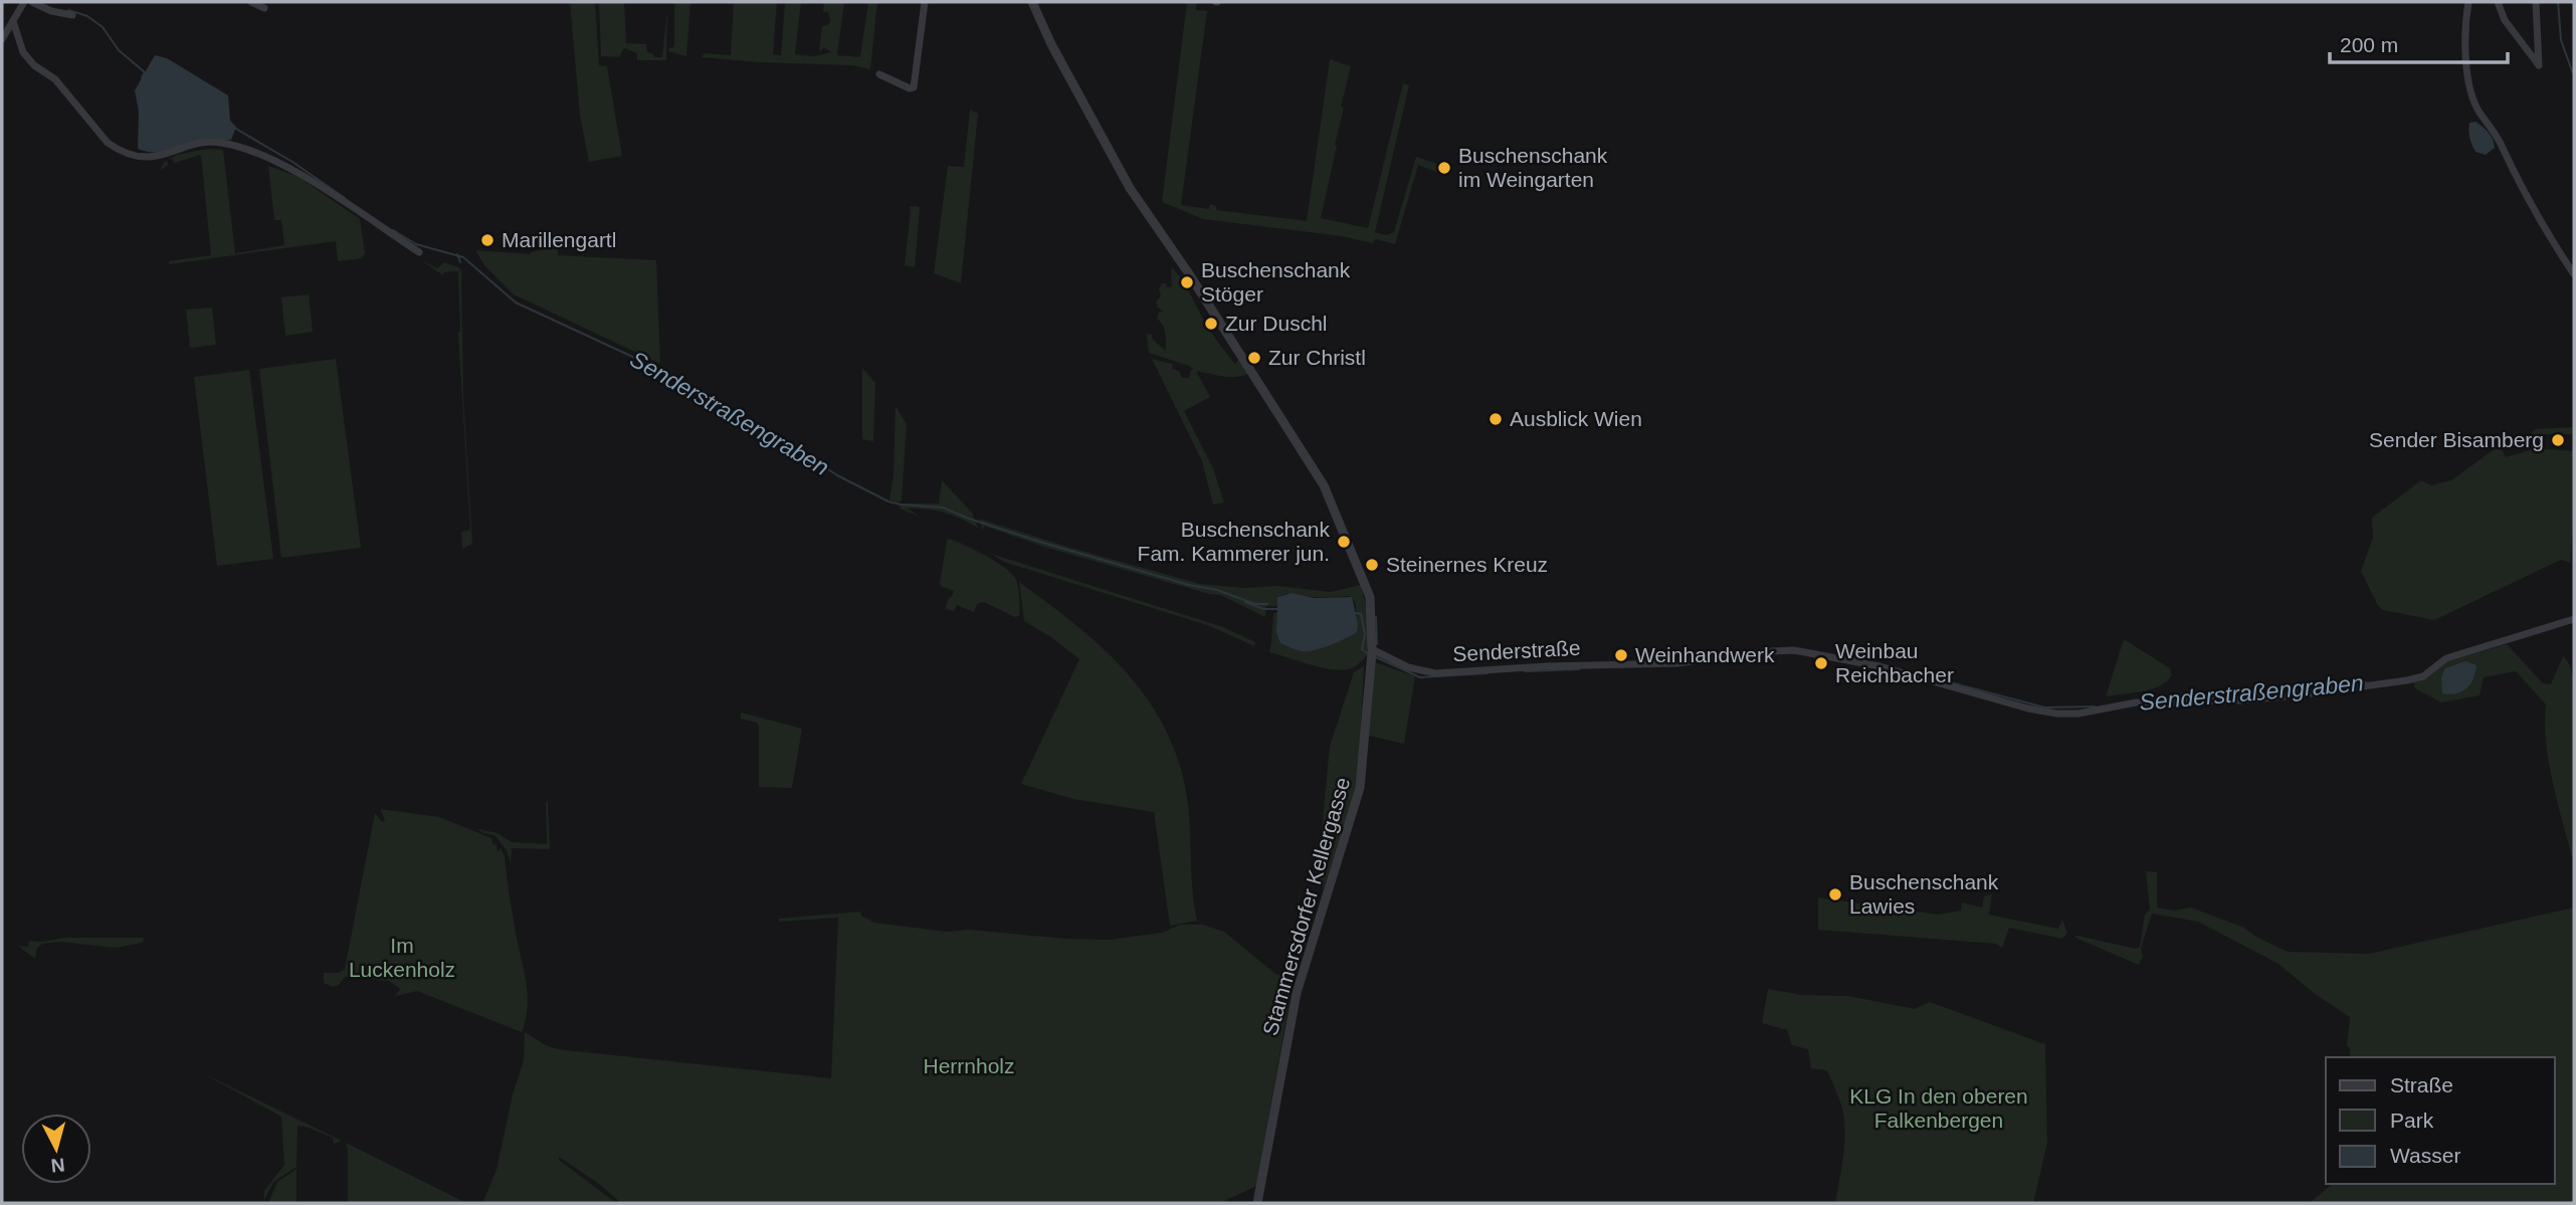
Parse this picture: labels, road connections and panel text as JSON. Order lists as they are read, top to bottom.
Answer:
{
  "streets": {
    "street": ["Senderstraße", "Stammersdorfer Kellergasse"]
  },
  "crossings": [
    ["Senderstraße", "Stammersdorfer Kellergasse"]
  ],
  "water": ["Senderstraßengraben"],
  "parks": ["Im Luckenholz", "Herrnholz", "KLG In den oberen Falkenbergen"],
  "places": [
    "Buschenschank im Weingarten",
    "Marillengartl",
    "Buschenschank Stöger",
    "Zur Duschl",
    "Zur Christl",
    "Ausblick Wien",
    "Sender Bisamberg",
    "Buschenschank Fam. Kammerer jun.",
    "Steinernes Kreuz",
    "Weinhandwerk",
    "Weinbau Reichbacher",
    "Buschenschank Lawies"
  ],
  "legend": ["Straße", "Park", "Wasser"],
  "scale_bar": "200 m",
  "north": "bottom"
}
